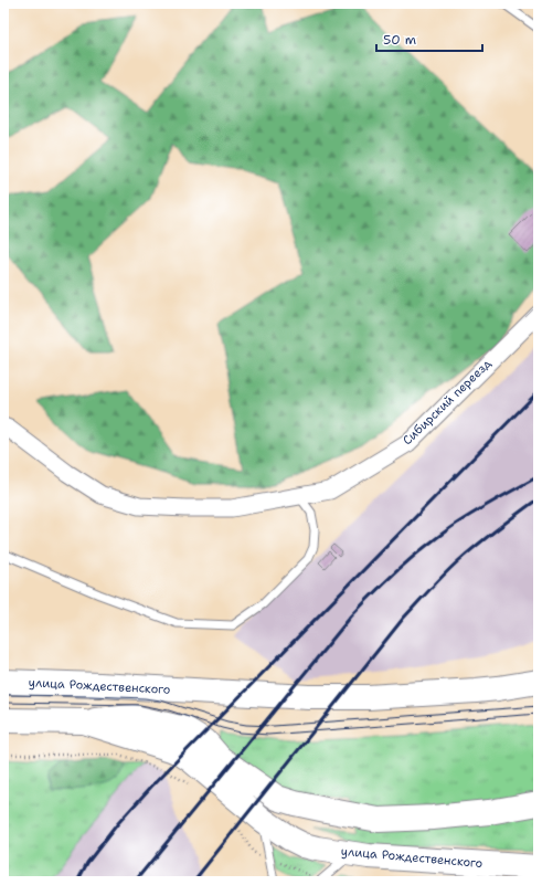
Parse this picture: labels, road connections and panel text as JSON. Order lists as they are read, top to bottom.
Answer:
{
  "streets": {
    "main road": ["улица Рождественского"],
    "street": ["Сибирский переезд"]
  },
  "scale_bar": "50 m"
}
